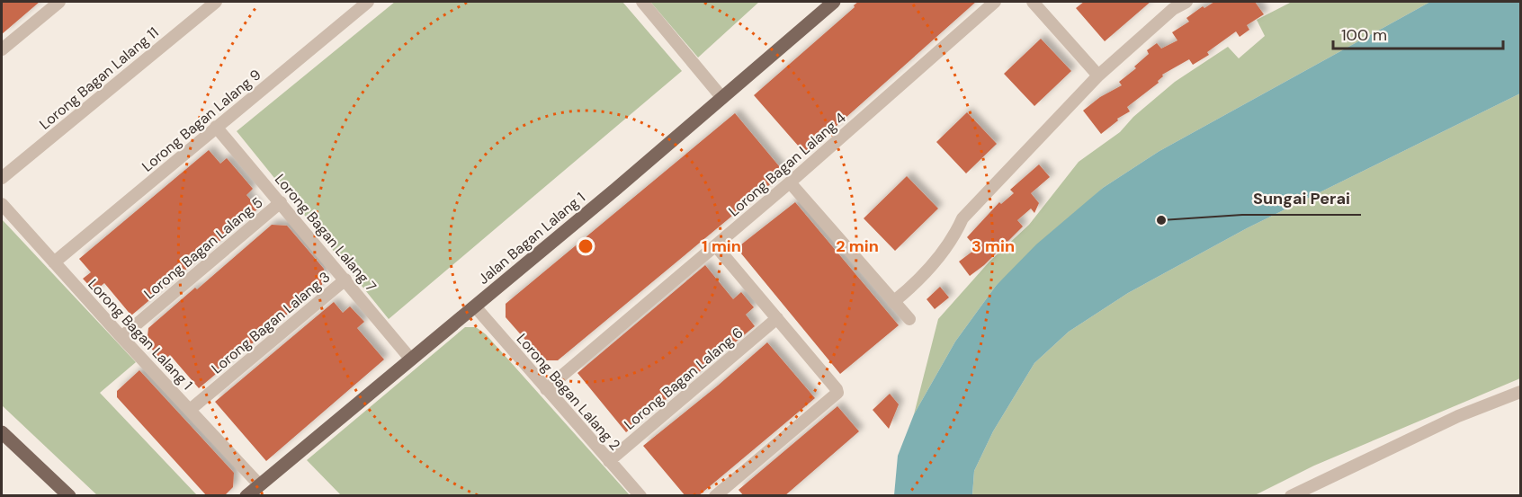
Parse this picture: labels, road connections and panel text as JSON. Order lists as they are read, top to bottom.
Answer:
{
  "streets": {
    "main road": ["Jalan Bagan Lalang 1"],
    "street": [
      "Lorong Bagan Lalang 11",
      "Lorong Bagan Lalang 9",
      "Lorong Bagan Lalang 4",
      "Lorong Bagan Lalang 7",
      "Lorong Bagan Lalang 5",
      "Lorong Bagan Lalang 3",
      "Lorong Bagan Lalang 1",
      "Lorong Bagan Lalang 6",
      "Lorong Bagan Lalang 2"
    ]
  },
  "crossings": [
    ["Lorong Bagan Lalang 9", "Lorong Bagan Lalang 7"],
    ["Lorong Bagan Lalang 9", "Lorong Bagan Lalang 1"],
    ["Lorong Bagan Lalang 4", "Lorong Bagan Lalang 2"],
    ["Lorong Bagan Lalang 7", "Jalan Bagan Lalang 1"],
    ["Lorong Bagan Lalang 7", "Lorong Bagan Lalang 5"],
    ["Lorong Bagan Lalang 7", "Lorong Bagan Lalang 3"],
    ["Jalan Bagan Lalang 1", "Lorong Bagan Lalang 1"],
    ["Jalan Bagan Lalang 1", "Lorong Bagan Lalang 2"],
    ["Lorong Bagan Lalang 5", "Lorong Bagan Lalang 1"],
    ["Lorong Bagan Lalang 3", "Lorong Bagan Lalang 1"],
    ["Lorong Bagan Lalang 6", "Lorong Bagan Lalang 2"]
  ],
  "places": ["Sungai Perai"],
  "scale_bar": "100 m",
  "rings": ["1 min", "2 min", "3 min"]
}
